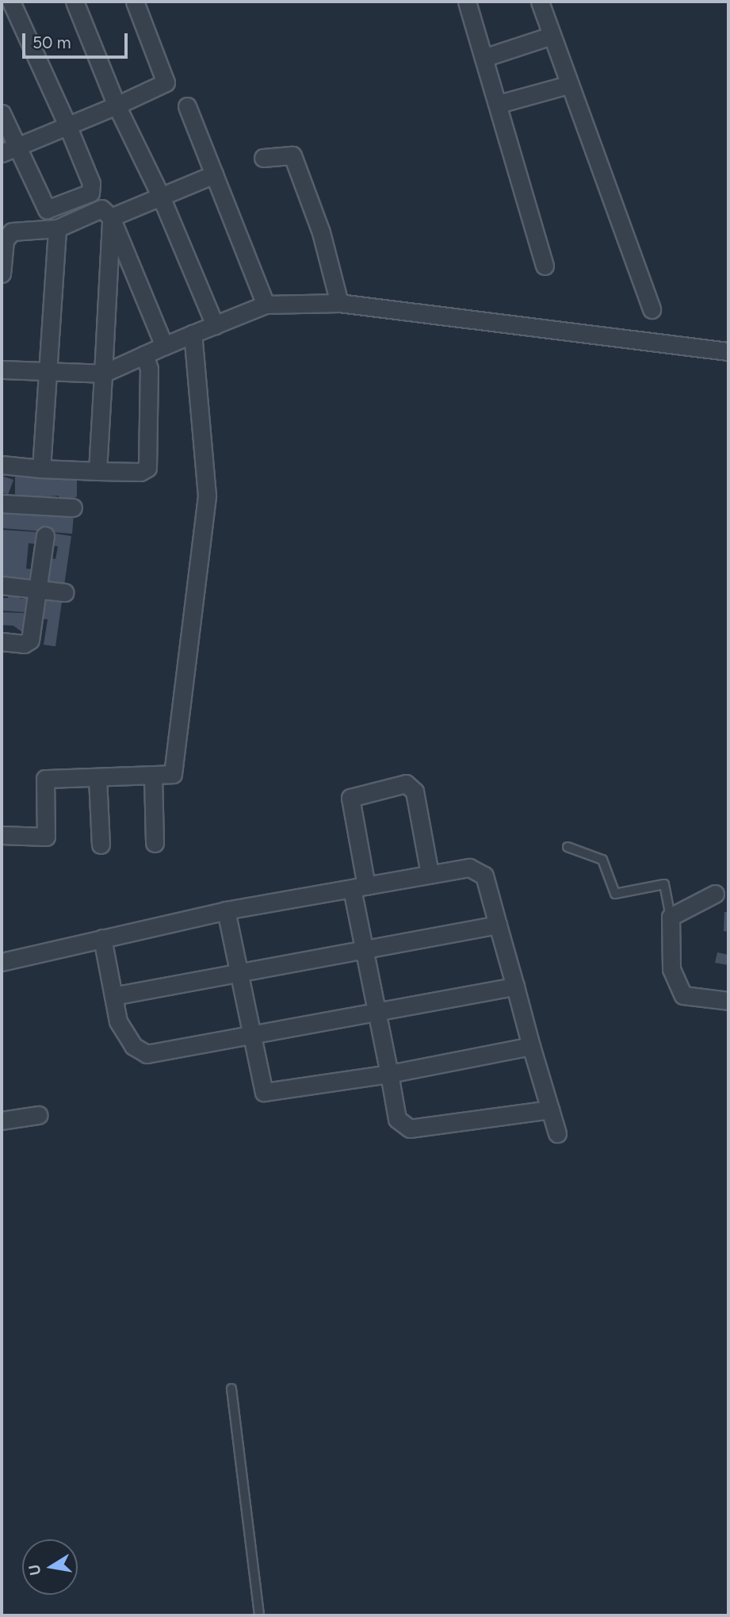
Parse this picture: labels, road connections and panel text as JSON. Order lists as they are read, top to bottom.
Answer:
{
  "scale_bar": "50 m",
  "north": "left"
}
